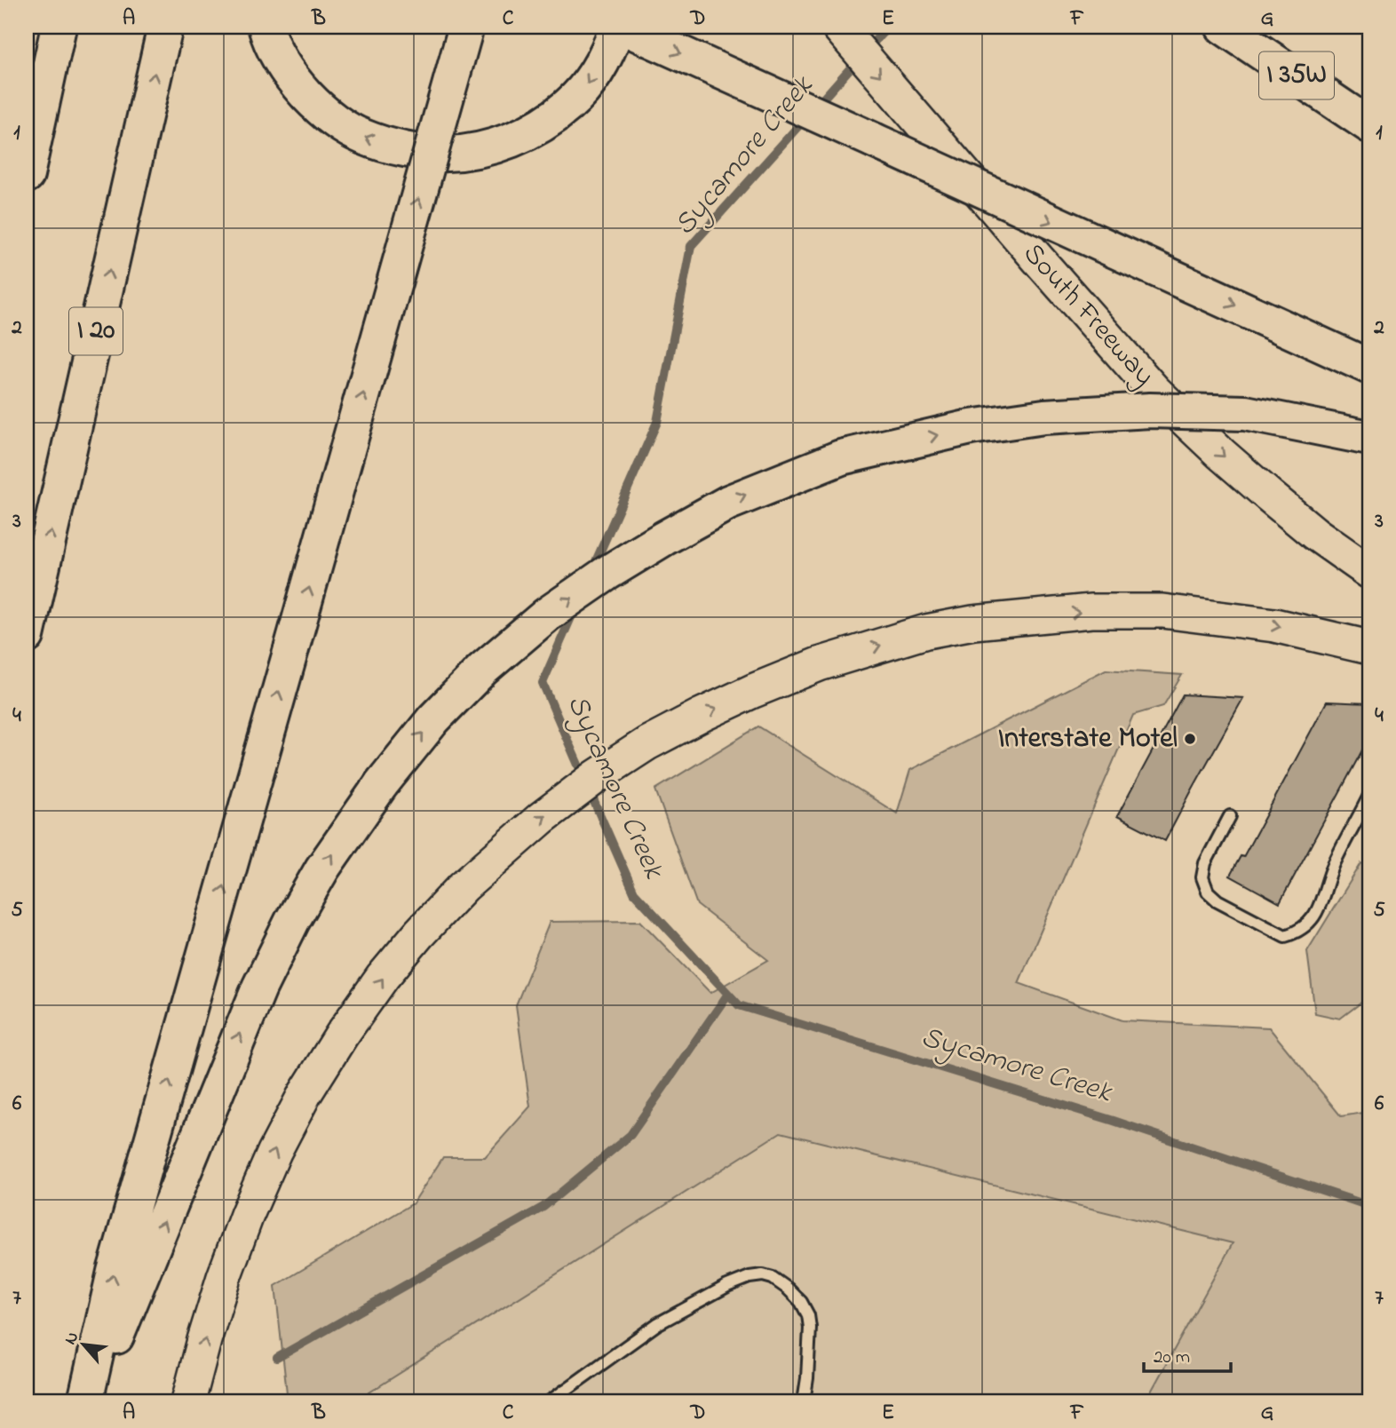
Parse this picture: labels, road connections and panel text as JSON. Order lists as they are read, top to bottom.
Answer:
{
  "streets": {
    "highway": ["I 35W", "I 20"],
    "main road": ["South Freeway"]
  },
  "one_way": ["South Freeway"],
  "water": ["Sycamore Creek"],
  "places": ["Interstate Motel"],
  "scale_bar": "20 m",
  "north": "top left",
  "grid": {
    "columns": [
      "A",
      "B",
      "C",
      "D",
      "E",
      "F",
      "G"
    ],
    "rows": [
      "1",
      "2",
      "3",
      "4",
      "5",
      "6",
      "7"
    ]
  }
}
